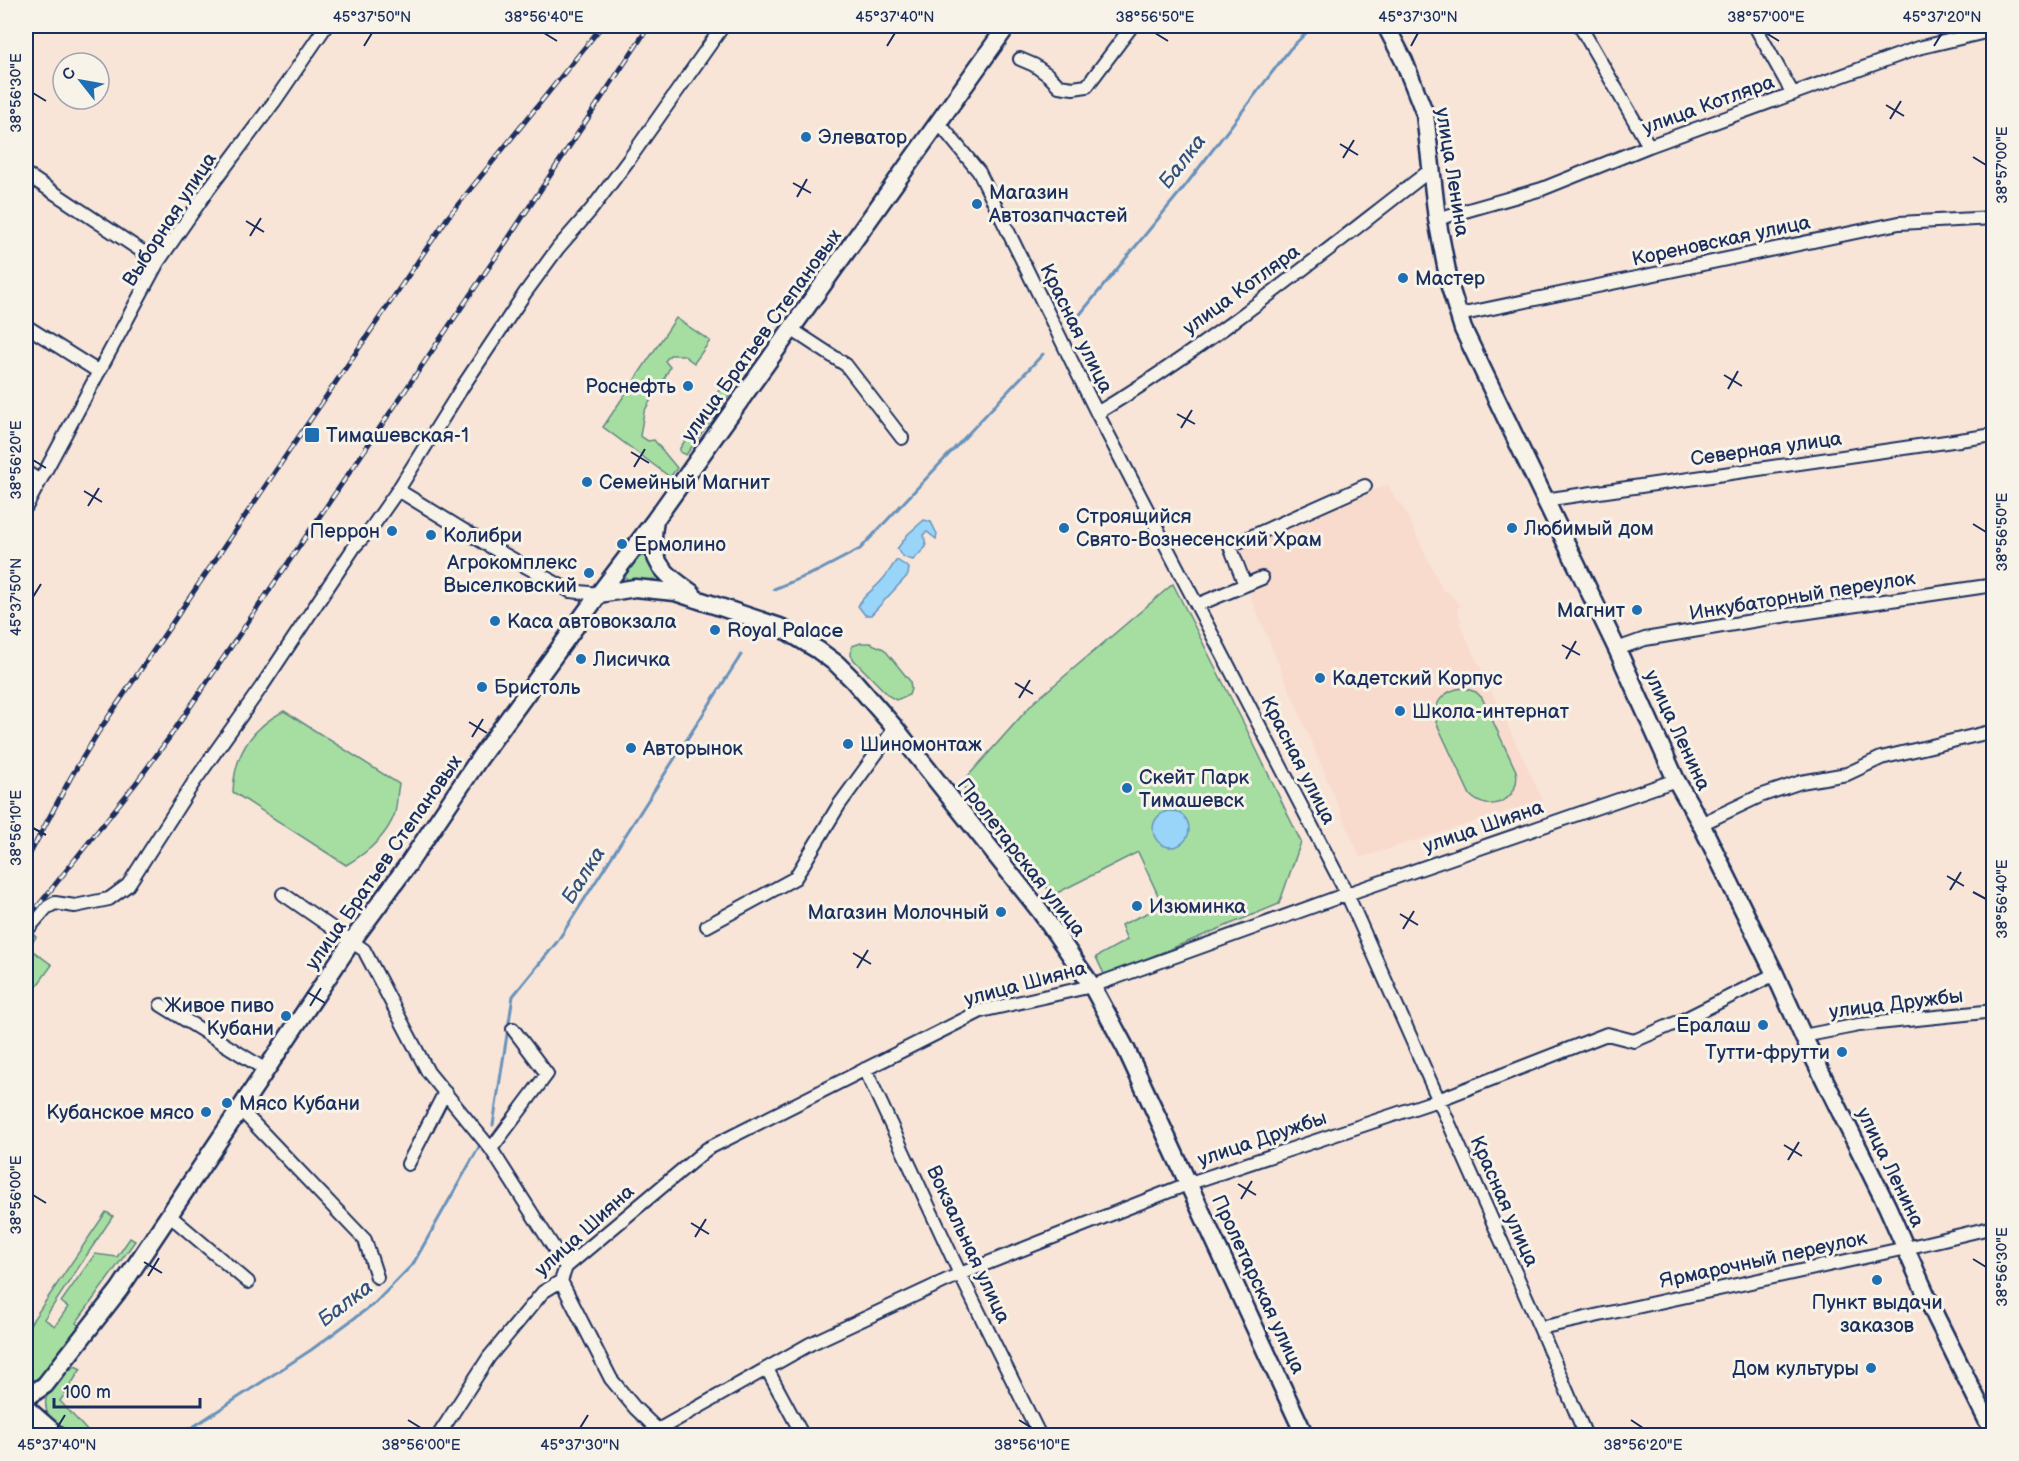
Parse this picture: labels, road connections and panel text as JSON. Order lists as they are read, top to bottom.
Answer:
{
  "streets": {
    "main road": ["улица Ленина", "улица Братьев Степановых", "Пролетарская улица"],
    "street": [
      "улица Котляра",
      "Выборная улица",
      "Кореновская улица",
      "Красная улица",
      "Северная улица",
      "Инкубаторный переулок",
      "улица Шияна",
      "улица Дружбы",
      "Вокзальная улица",
      "Ярмарочный переулок"
    ]
  },
  "crossings": [
    ["улица Котляра", "улица Ленина"],
    ["улица Котляра", "Красная улица"],
    ["улица Ленина", "Кореновская улица"],
    ["улица Ленина", "Северная улица"],
    ["улица Ленина", "Инкубаторный переулок"],
    ["улица Ленина", "улица Шияна"],
    ["улица Ленина", "улица Дружбы"],
    ["улица Ленина", "Ярмарочный переулок"],
    ["Красная улица", "улица Братьев Степановых"],
    ["Красная улица", "улица Шияна"],
    ["Красная улица", "улица Дружбы"],
    ["Красная улица", "Ярмарочный переулок"],
    ["улица Братьев Степановых", "Пролетарская улица"],
    ["улица Шияна", "Пролетарская улица"],
    ["улица Шияна", "Вокзальная улица"],
    ["Пролетарская улица", "улица Дружбы"],
    ["улица Дружбы", "Вокзальная улица"]
  ],
  "water": ["Балка"],
  "places": {
    "other": [
      "Элеватор",
      "Магазин Автозапчастей",
      "Мастер",
      "Роснефть",
      "Семейный Магнит",
      "Строящийся Свято-Вознесенский Храм",
      "Любимый дом",
      "Перрон",
      "Колибри",
      "Ермолино",
      "Агрокомплекс Выселковский",
      "Магнит",
      "Каса автовокзала",
      "Royal Palace",
      "Лисичка",
      "Кадетский Корпус",
      "Бристоль",
      "Школа-интернат",
      "Шиномонтаж",
      "Авторынок",
      "Скейт Парк Тимашевск",
      "Изюминка",
      "Магазин Молочный",
      "Живое пиво Кубани",
      "Ералаш",
      "Тутти-фрутти",
      "Мясо Кубани",
      "Кубанское мясо",
      "Пункт выдачи заказов",
      "Дом культуры"
    ],
    "transit": ["Тимашевская-1"]
  },
  "scale_bar": "100 m",
  "north": "top left",
  "coordinates": [
    "45°37'50\"N",
    "38°56'40\"E",
    "45°37'40\"N",
    "38°56'50\"E",
    "45°37'30\"N",
    "38°57'00\"E",
    "45°37'20\"N",
    "38°56'30\"E",
    "38°56'20\"E",
    "38°56'10\"E",
    "38°56'00\"E"
  ]
}
